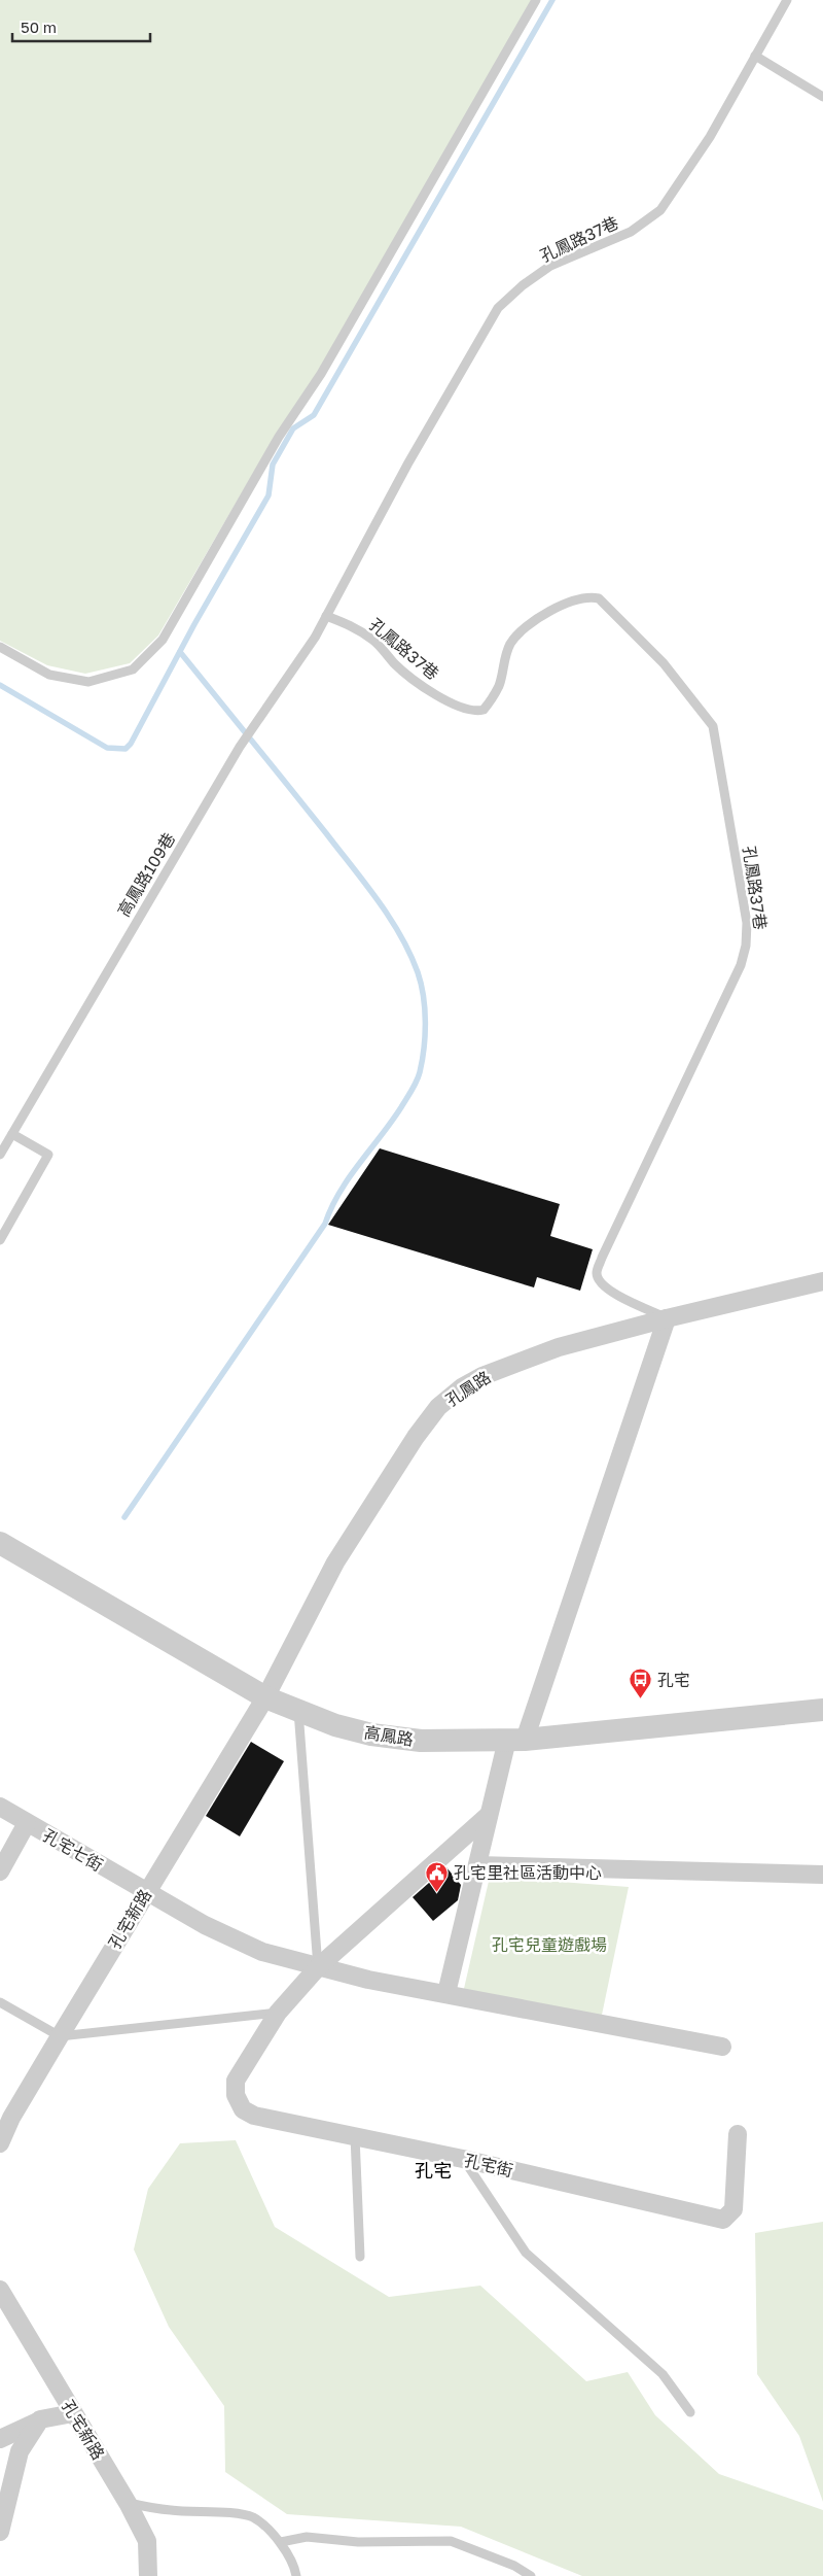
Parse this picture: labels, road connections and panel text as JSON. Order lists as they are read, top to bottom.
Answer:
{
  "streets": {
    "street": [
      "孔鳳路",
      "高鳳路",
      "孔宅七街",
      "孔宅新路",
      "孔宅街"
    ],
    "lane": ["孔鳳路37巷", "高鳳路109巷"]
  },
  "crossings": [
    ["孔鳳路37巷", "高鳳路109巷"],
    ["孔鳳路37巷", "孔鳳路"],
    ["孔鳳路", "高鳳路"],
    ["孔鳳路", "孔宅新路"],
    ["高鳳路", "孔宅新路"],
    ["孔宅七街", "孔宅新路"]
  ],
  "districts": ["孔宅"],
  "parks": ["孔宅兒童遊戲場"],
  "places": {
    "bus stop": ["孔宅"],
    "public building": ["孔宅里社區活動中心"]
  },
  "scale_bar": "50 m"
}
